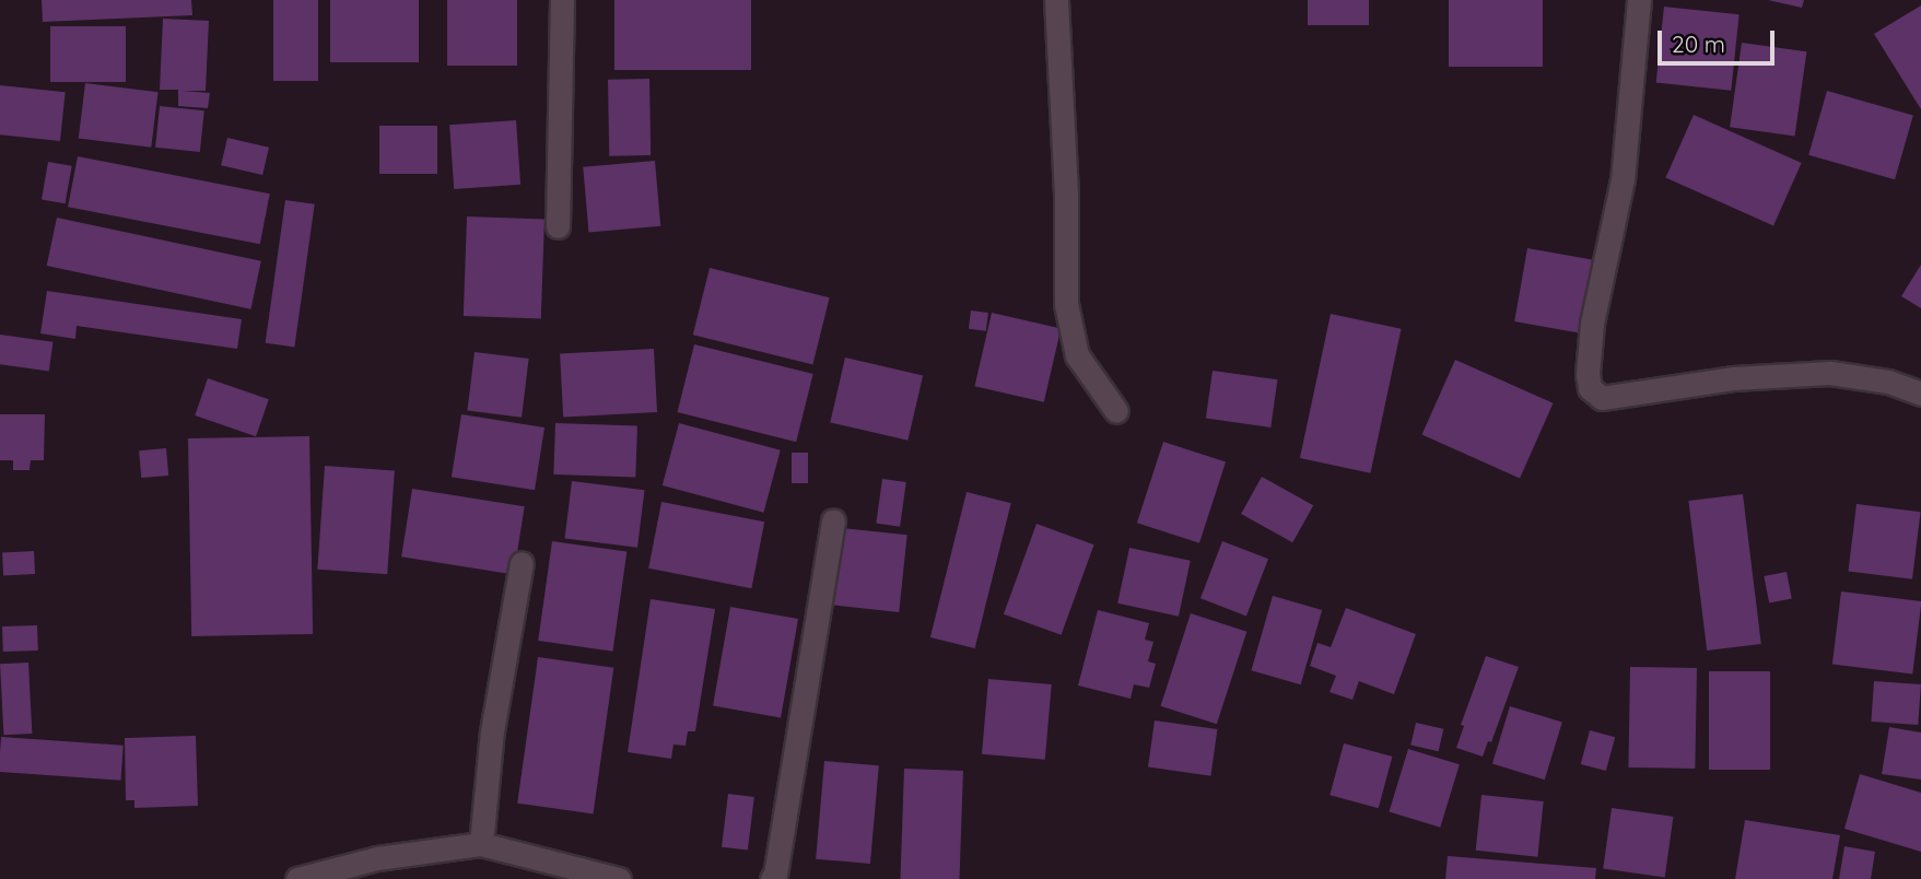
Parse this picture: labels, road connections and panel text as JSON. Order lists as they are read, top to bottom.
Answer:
{
  "scale_bar": "20 m"
}
